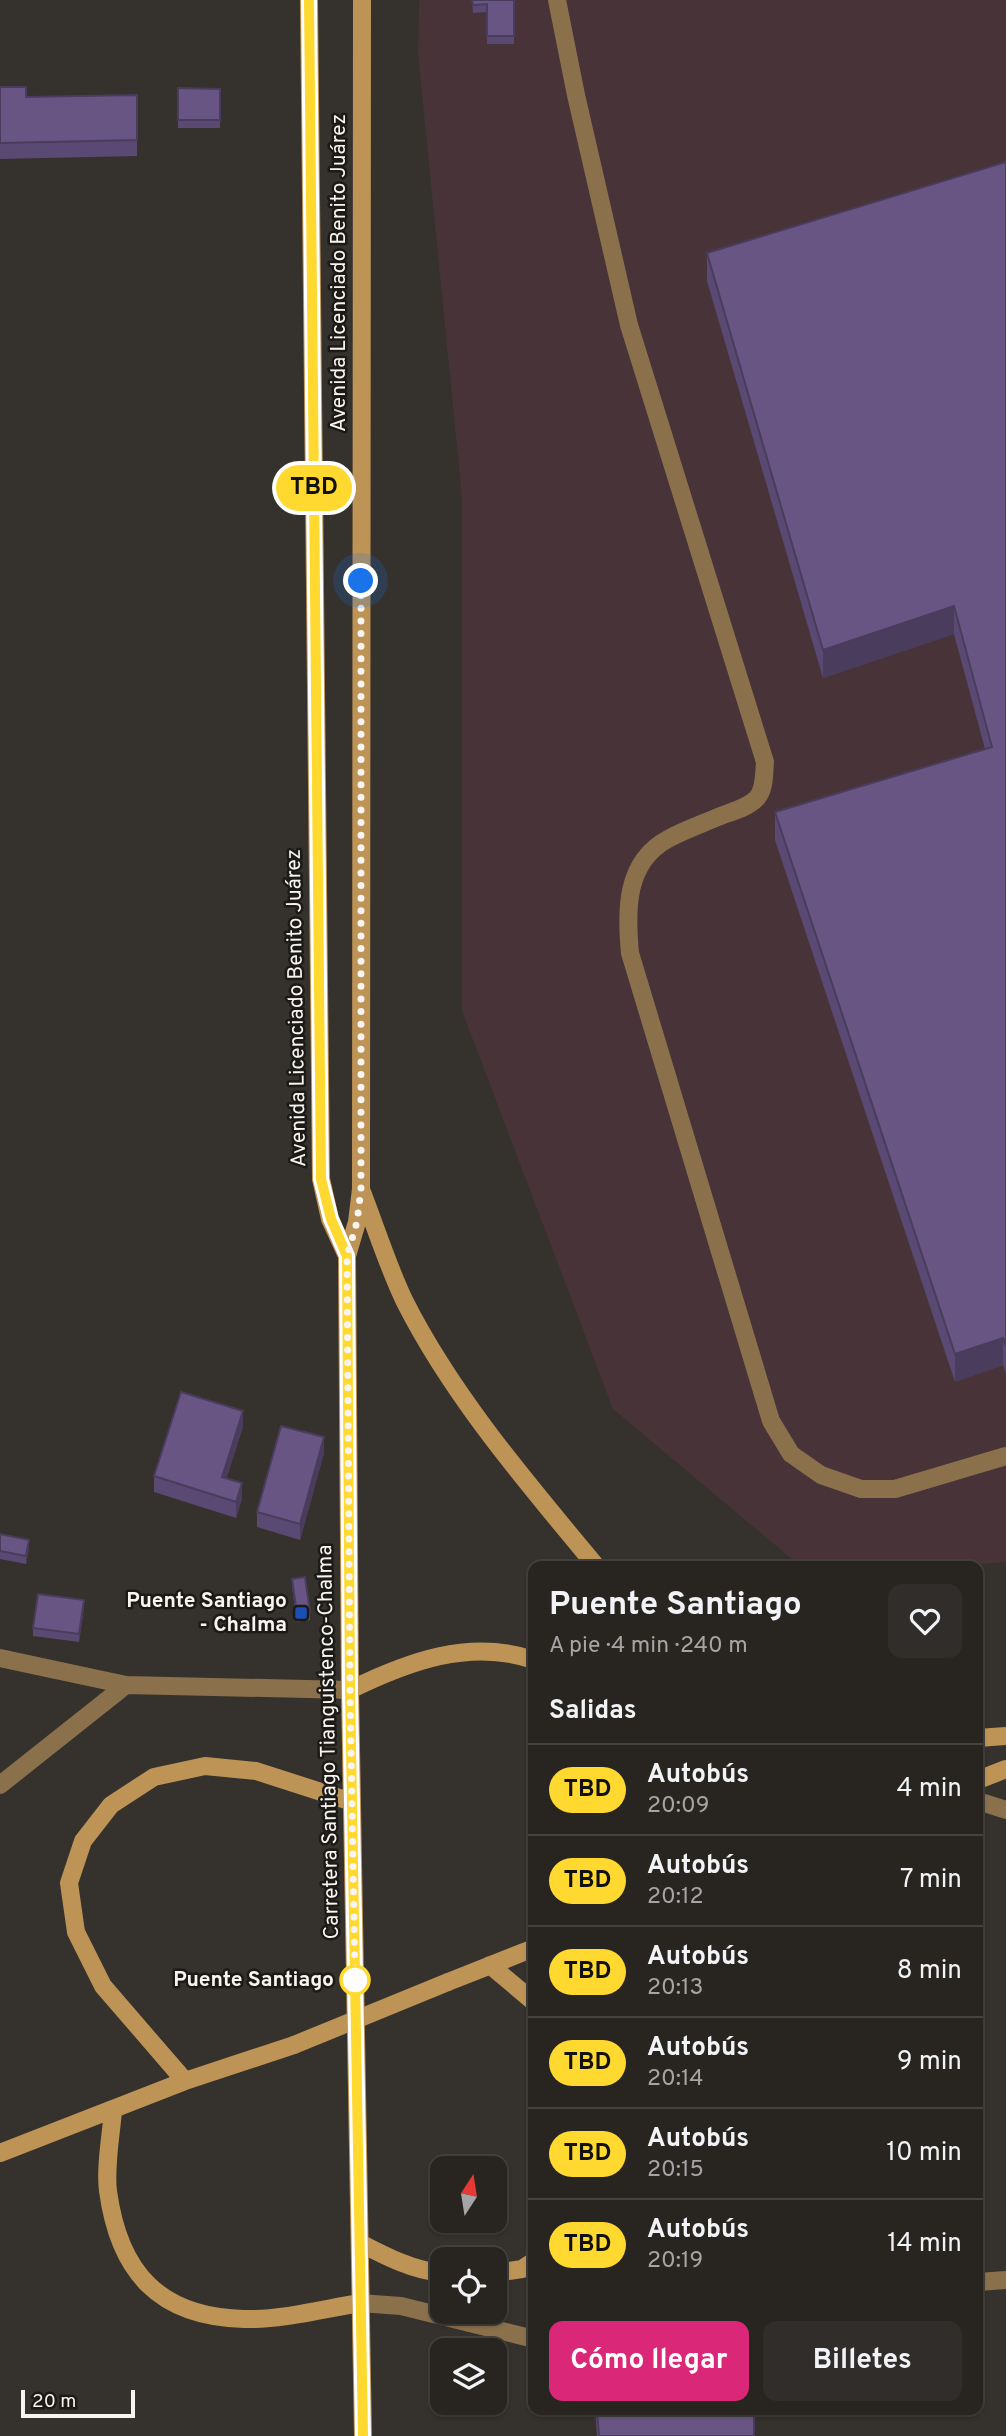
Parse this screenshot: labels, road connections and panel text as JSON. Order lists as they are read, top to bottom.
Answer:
{
  "streets": {
    "main road": ["Avenida Licenciado Benito Juárez", "Carretera Santiago Tianguistenco-Chalma"]
  },
  "crossings": [
    ["Avenida Licenciado Benito Juárez", "Carretera Santiago Tianguistenco-Chalma"]
  ],
  "places": {
    "transit": ["Puente Santiago - Chalma"],
    "other": ["Puente Santiago"]
  },
  "lines": ["bus line TBD"],
  "scale_bar": "20 m",
  "north": "top",
  "page": {
    "on_map": "TBD",
    "heading": [
      ["Puente Santiago", "A pie · 4 min · 240 m"],
      "Salidas"
    ],
    "list": [
      {
        "mark": "TBD",
        "name": "Autobús",
        "note": "20:09",
        "value": "4 min"
      },
      {
        "mark": "TBD",
        "name": "Autobús",
        "note": "20:12",
        "value": "7 min"
      },
      {
        "mark": "TBD",
        "name": "Autobús",
        "note": "20:13",
        "value": "8 min"
      },
      {
        "mark": "TBD",
        "name": "Autobús",
        "note": "20:14",
        "value": "9 min"
      },
      {
        "mark": "TBD",
        "name": "Autobús",
        "note": "20:15",
        "value": "10 min"
      },
      {
        "mark": "TBD",
        "name": "Autobús",
        "note": "20:19",
        "value": "14 min"
      }
    ],
    "buttons": ["Cómo llegar", "Billetes"],
    "scale": "20 m"
  }
}
